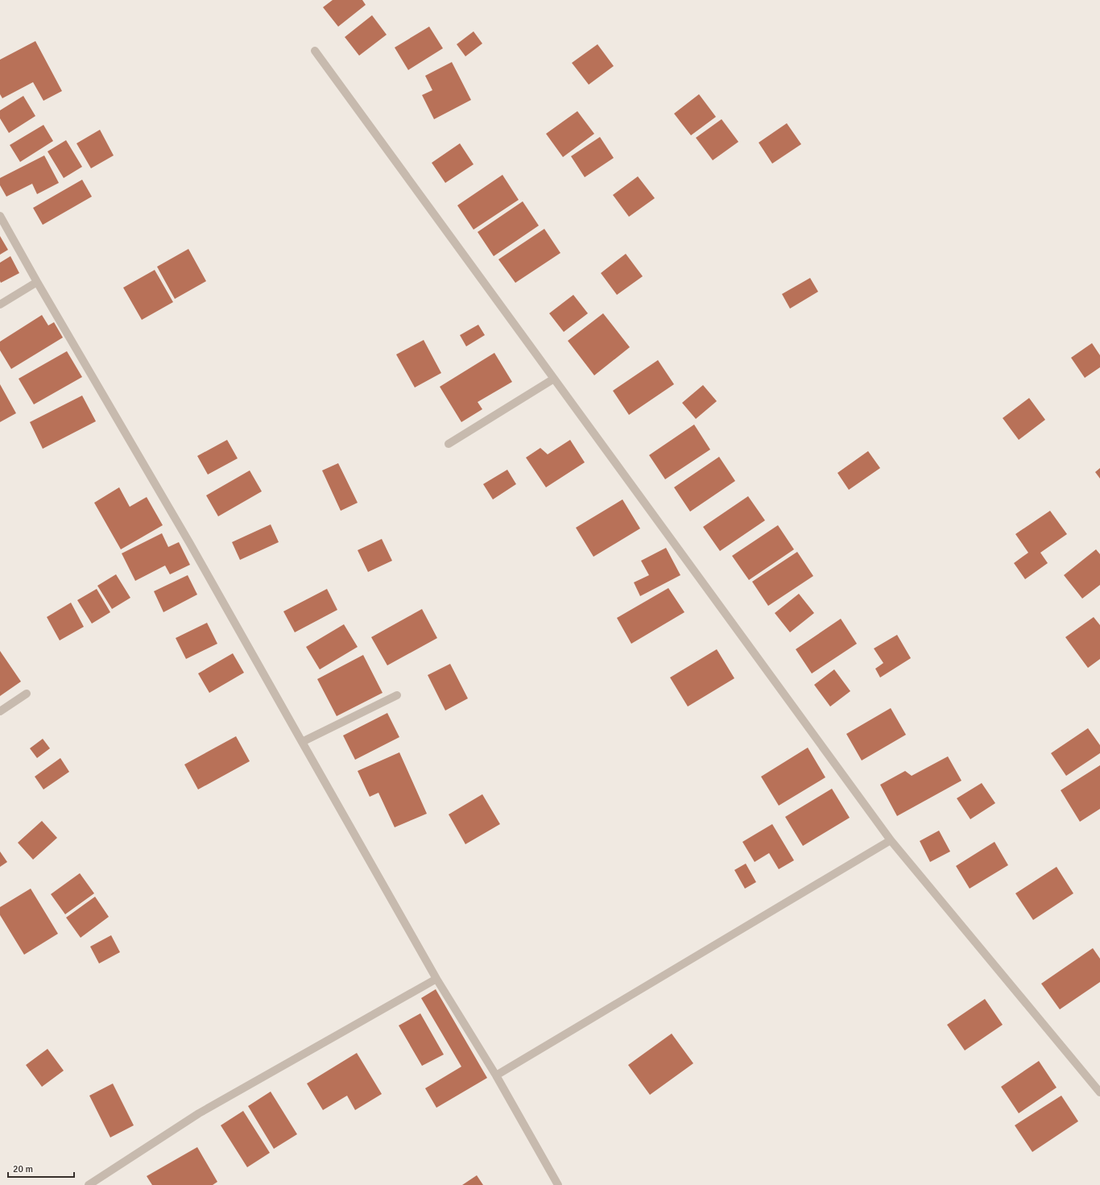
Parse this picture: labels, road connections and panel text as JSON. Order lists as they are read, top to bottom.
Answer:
{
  "scale_bar": "20 m"
}
